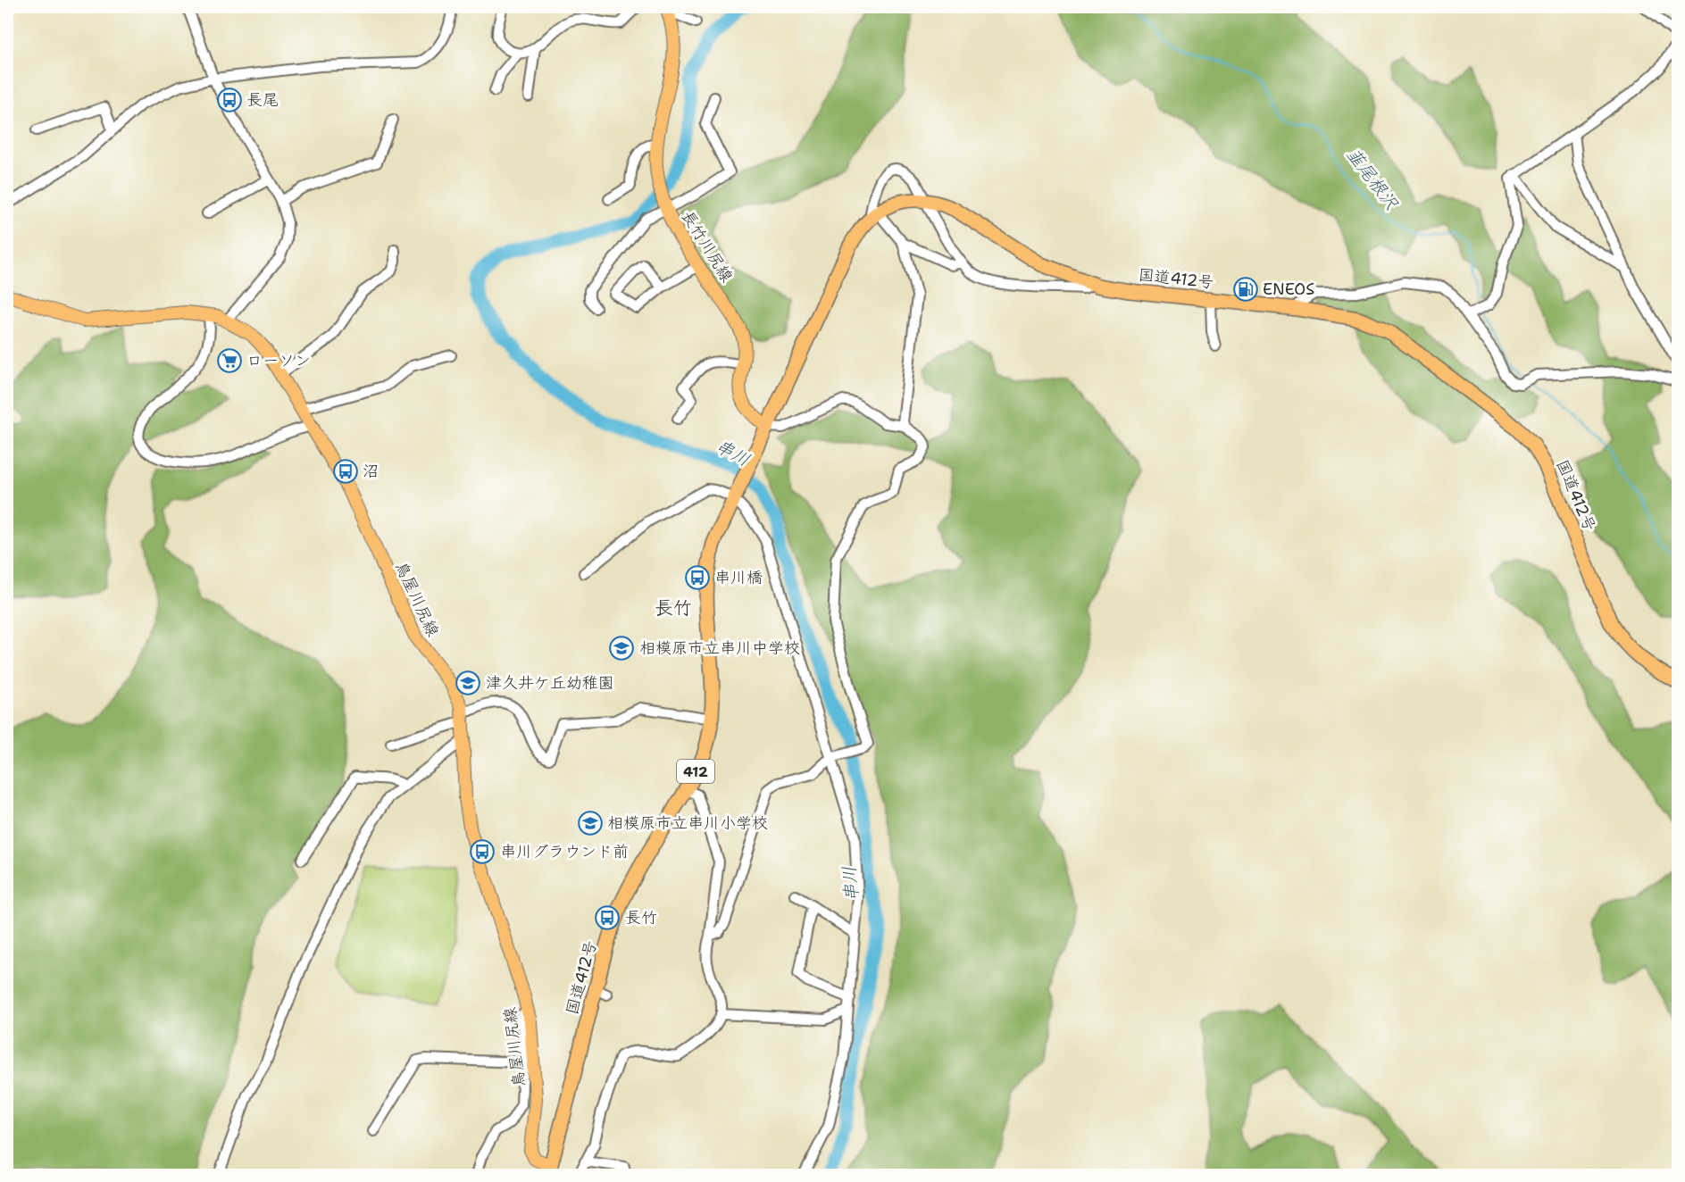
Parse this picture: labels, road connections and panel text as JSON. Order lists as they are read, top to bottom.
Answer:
{
  "streets": {
    "highway": ["国道412号", "412"],
    "main road": ["長竹川尻線", "鳥屋川尻線"]
  },
  "crossings": [
    ["長竹川尻線", "412"],
    ["国道412号", "鳥屋川尻線"],
    ["国道412号", "412"]
  ],
  "districts": ["長竹"],
  "water": ["韮尾根沢", "串川"],
  "places": {
    "bus stop": [
      "長尾",
      "沼",
      "串川橋",
      "串川グラウンド前",
      "長竹"
    ],
    "fuel station": ["ENEOS"],
    "supermarket": ["ローソン"],
    "school or university": ["相模原市立串川中学校", "津久井ケ丘幼稚園", "相模原市立串川小学校"]
  }
}
